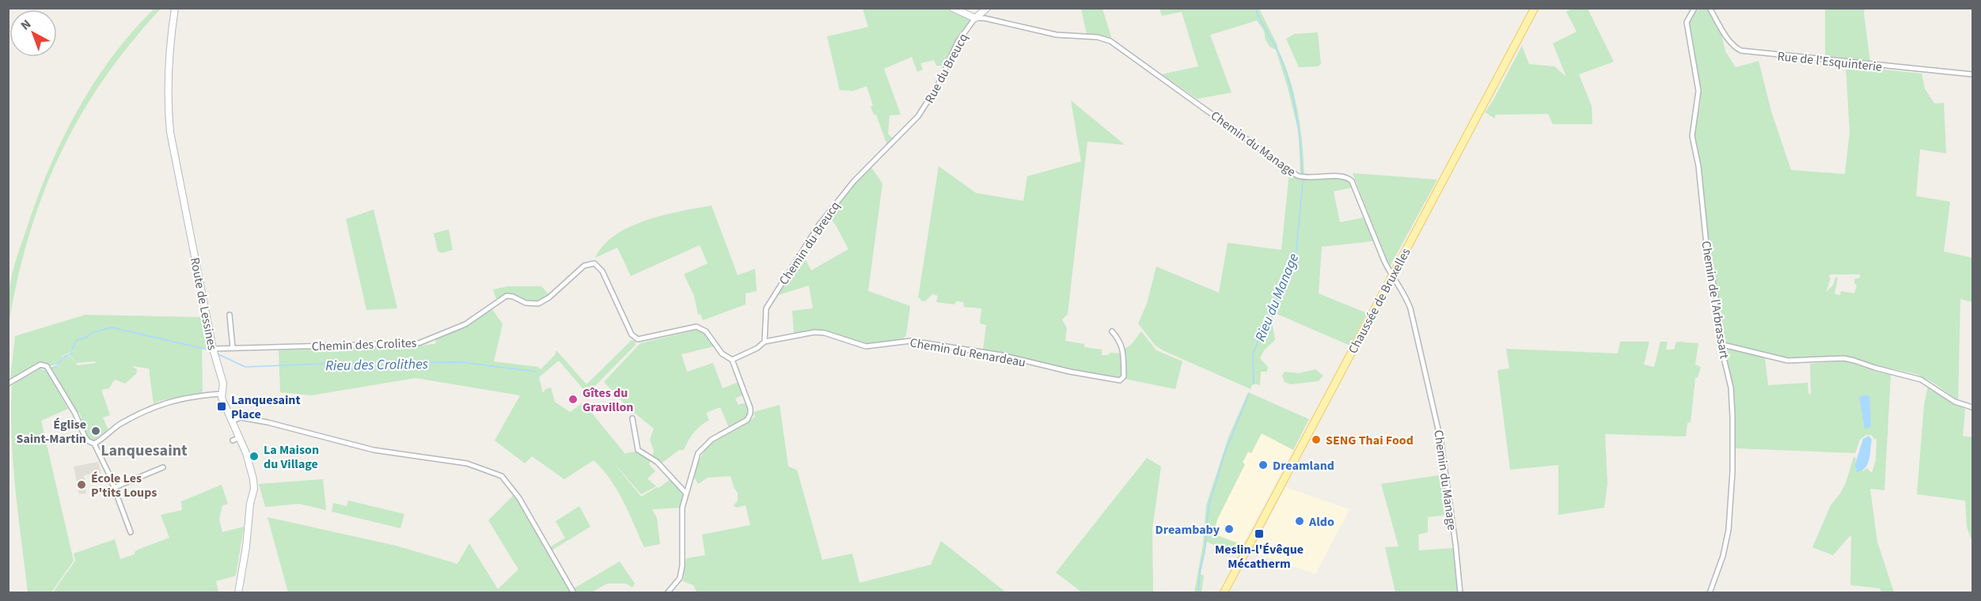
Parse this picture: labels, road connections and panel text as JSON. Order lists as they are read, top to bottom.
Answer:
{
  "streets": {
    "main road": ["Rue du Breucq", "Chaussée de Bruxelles", "Route de Lessines"],
    "street": [
      "Rue de l'Esquinterie",
      "Chemin du Manage",
      "Chemin du Breucq",
      "Chemin de l'Arbrassart",
      "Chemin des Crolites",
      "Chemin du Renardeau"
    ]
  },
  "crossings": [
    ["Rue du Breucq", "Chemin du Manage"],
    ["Rue du Breucq", "Chemin du Breucq"],
    ["Chemin du Manage", "Chaussée de Bruxelles"],
    ["Chemin du Breucq", "Chemin du Renardeau"],
    ["Route de Lessines", "Chemin des Crolites"]
  ],
  "districts": ["Lanquesaint"],
  "water": ["Rieu du Manage", "Rieu des Crolithes"],
  "places": {
    "other": [
      "Gîtes du Gravillon",
      "Église Saint-Martin",
      "SENG Thai Food",
      "La Maison du Village",
      "Dreamland",
      "École Les P'tits Loups",
      "Aldo",
      "Dreambaby"
    ],
    "transit": ["Lanquesaint Place", "Meslin-l'Évêque Mécatherm"]
  },
  "north": "top left"
}
